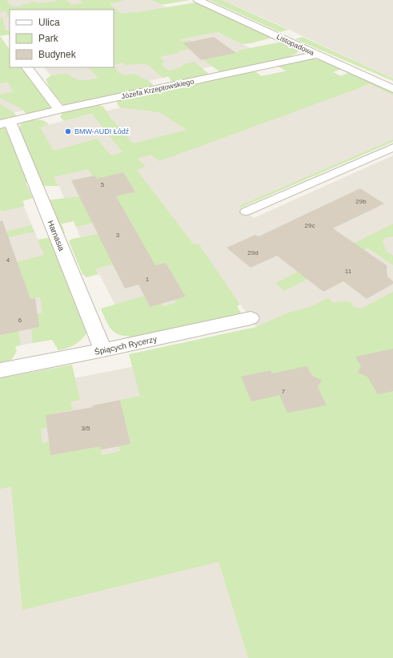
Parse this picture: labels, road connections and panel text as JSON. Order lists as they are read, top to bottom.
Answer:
{
  "streets": {
    "street": [
      "Listopadowa",
      "Józefa Krzeptowskiego",
      "Harnasia",
      "Śpiących Rycerzy"
    ]
  },
  "crossings": [
    ["Listopadowa", "Józefa Krzeptowskiego"],
    ["Józefa Krzeptowskiego", "Harnasia"],
    ["Harnasia", "Śpiących Rycerzy"]
  ],
  "places": ["BMW-AUDI Łódź"],
  "house_numbers": [
    "5",
    "29b",
    "29c",
    "3",
    "29d",
    "4",
    "11",
    "1",
    "6",
    "7",
    "3/5"
  ],
  "legend": ["Ulica", "Park", "Budynek"]
}
